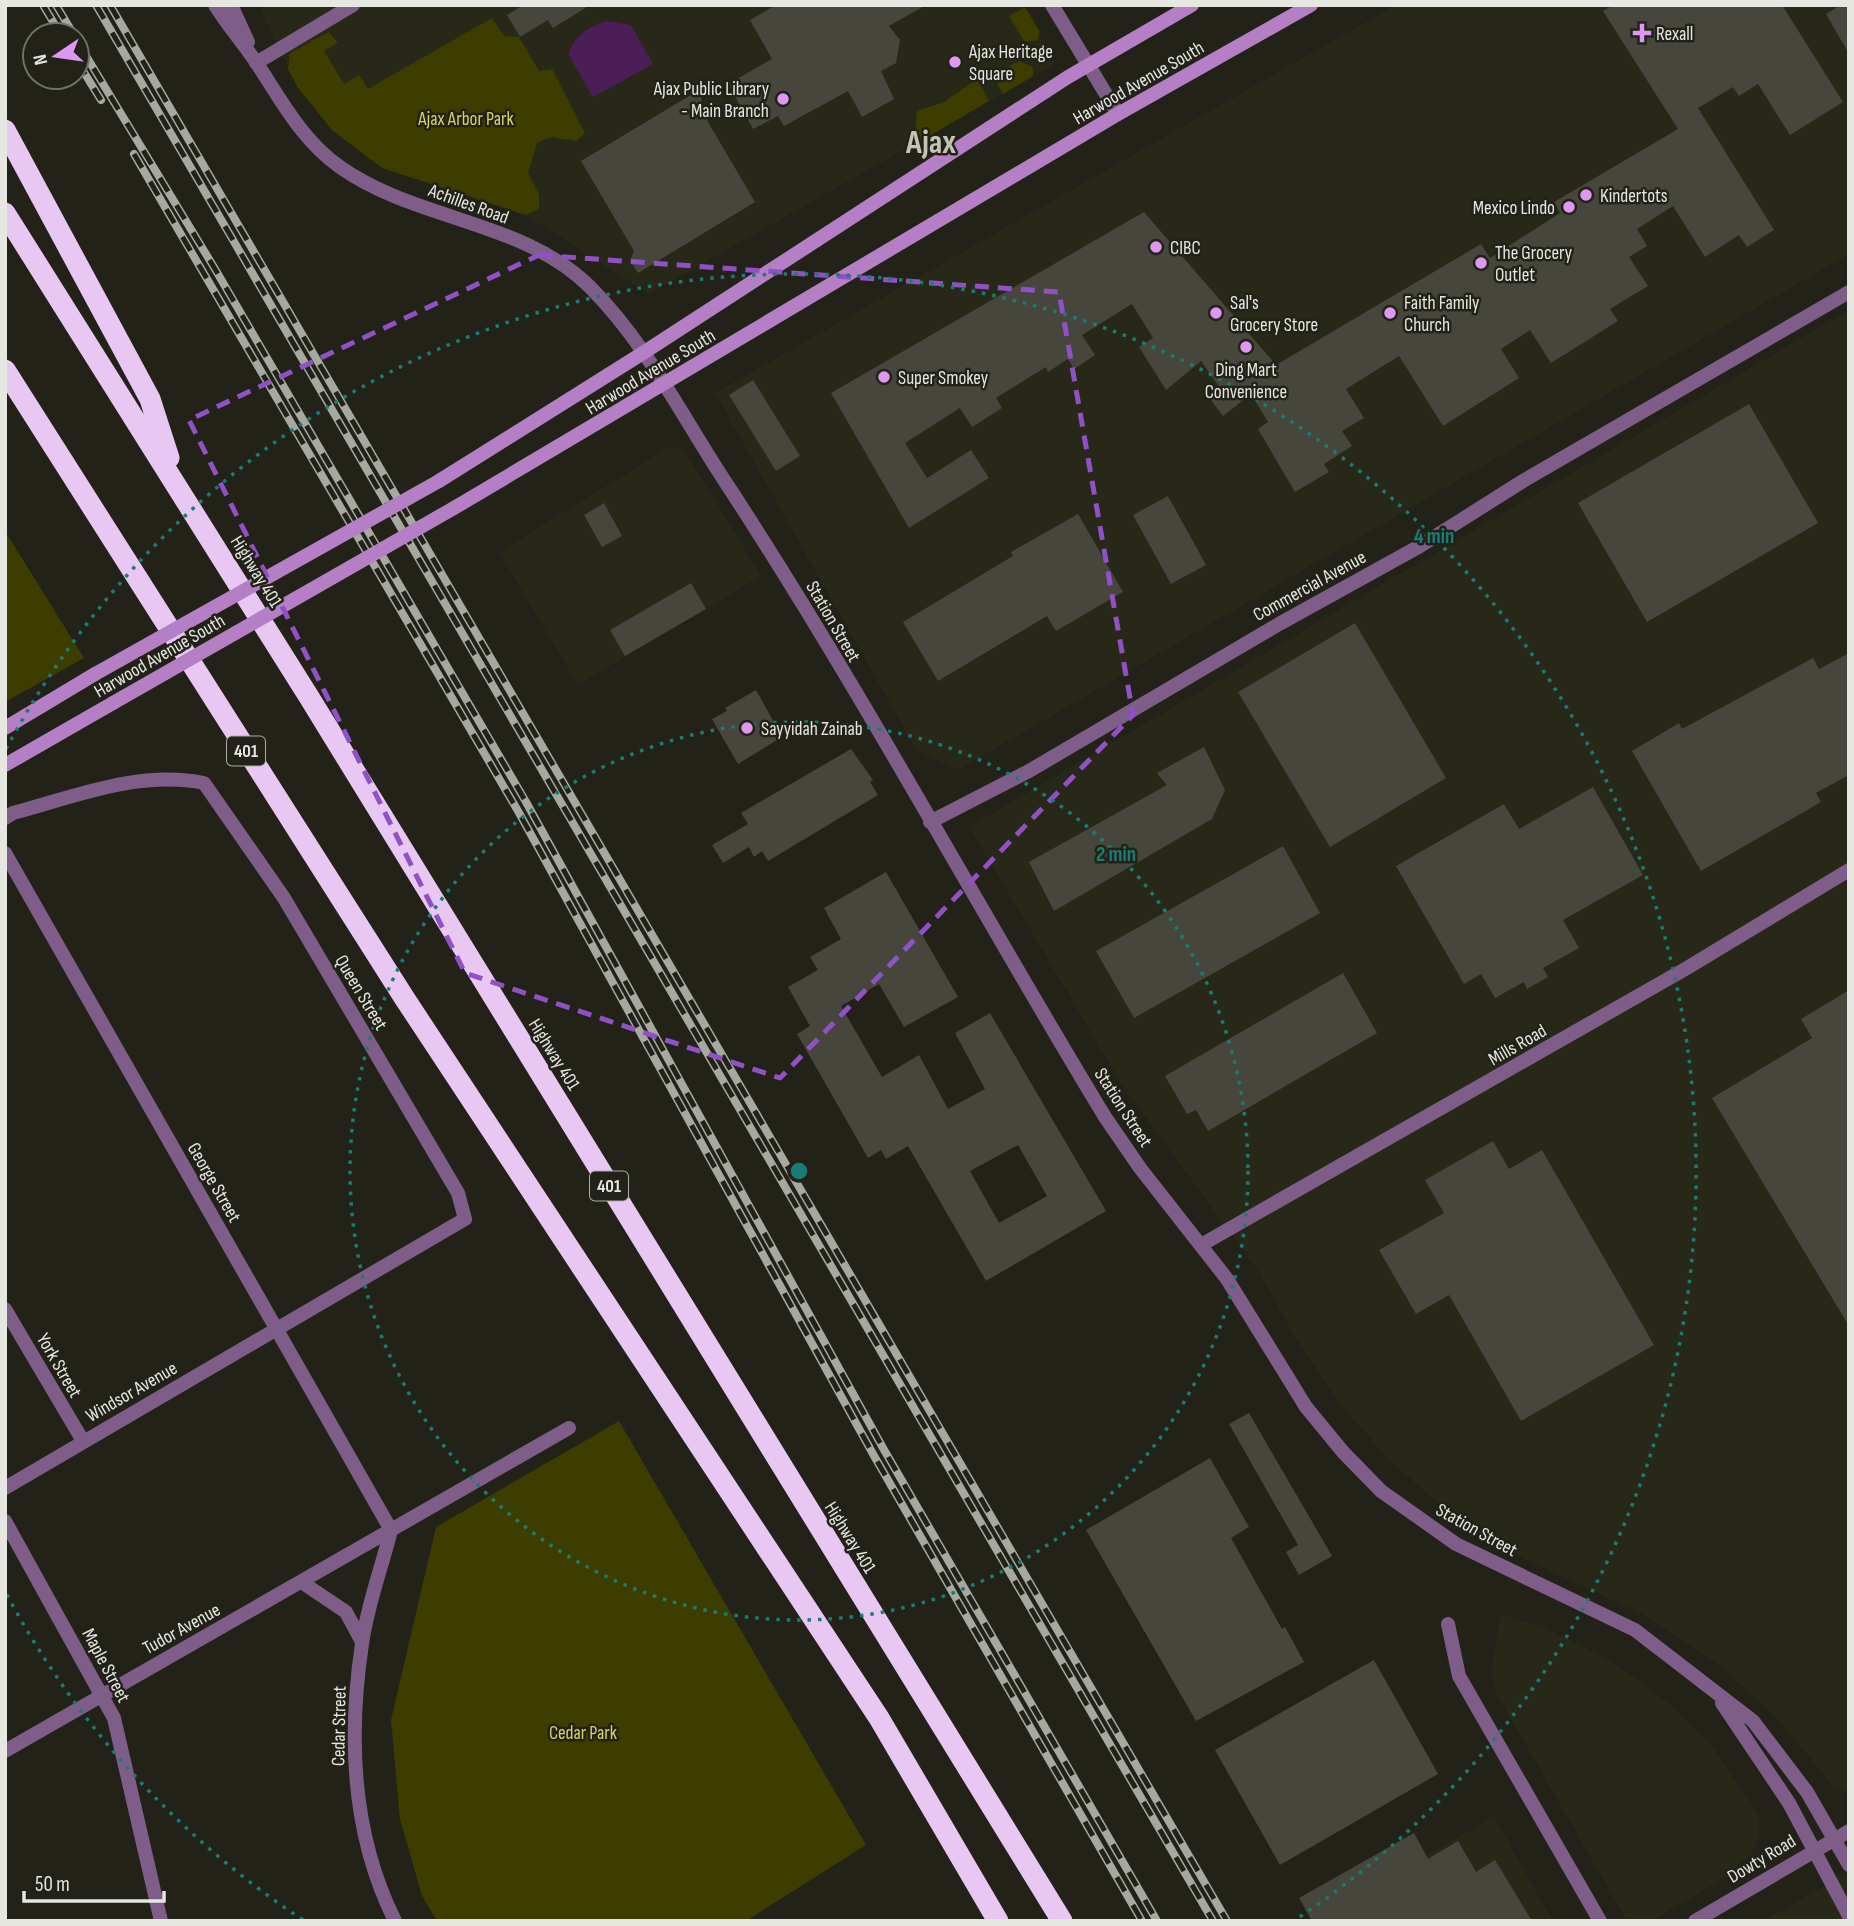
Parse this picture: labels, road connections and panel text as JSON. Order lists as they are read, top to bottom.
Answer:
{
  "streets": {
    "highway": ["Highway 401", "401"],
    "main road": ["Harwood Avenue South"],
    "street": [
      "Achilles Road",
      "Commercial Avenue",
      "Station Street",
      "Queen Street",
      "Mills Road",
      "George Street",
      "York Street",
      "Windsor Avenue",
      "Tudor Avenue",
      "Maple Street",
      "Cedar Street",
      "Dowty Road"
    ]
  },
  "crossings": [
    ["Harwood Avenue South", "Achilles Road"],
    ["Harwood Avenue South", "Station Street"],
    ["Achilles Road", "Station Street"],
    ["Commercial Avenue", "Station Street"],
    ["Station Street", "Mills Road"],
    ["Station Street", "Dowty Road"],
    ["Queen Street", "George Street"],
    ["Queen Street", "Windsor Avenue"],
    ["George Street", "Windsor Avenue"],
    ["George Street", "Tudor Avenue"],
    ["George Street", "Cedar Street"],
    ["York Street", "Windsor Avenue"],
    ["Tudor Avenue", "Maple Street"],
    ["Tudor Avenue", "Cedar Street"]
  ],
  "districts": ["Ajax"],
  "parks": ["Ajax Arbor Park", "Cedar Park"],
  "places": {
    "health": ["Rexall"],
    "other": [
      "Ajax Heritage Square",
      "Ajax Public Library - Main Branch",
      "Kindertots",
      "Mexico Lindo",
      "CIBC",
      "The Grocery Outlet",
      "Sal's Grocery Store",
      "Faith Family Church",
      "Ding Mart Convenience",
      "Super Smokey",
      "Sayyidah Zainab"
    ]
  },
  "scale_bar": "50 m",
  "north": "left",
  "rings": ["4 min", "2 min"]
}
